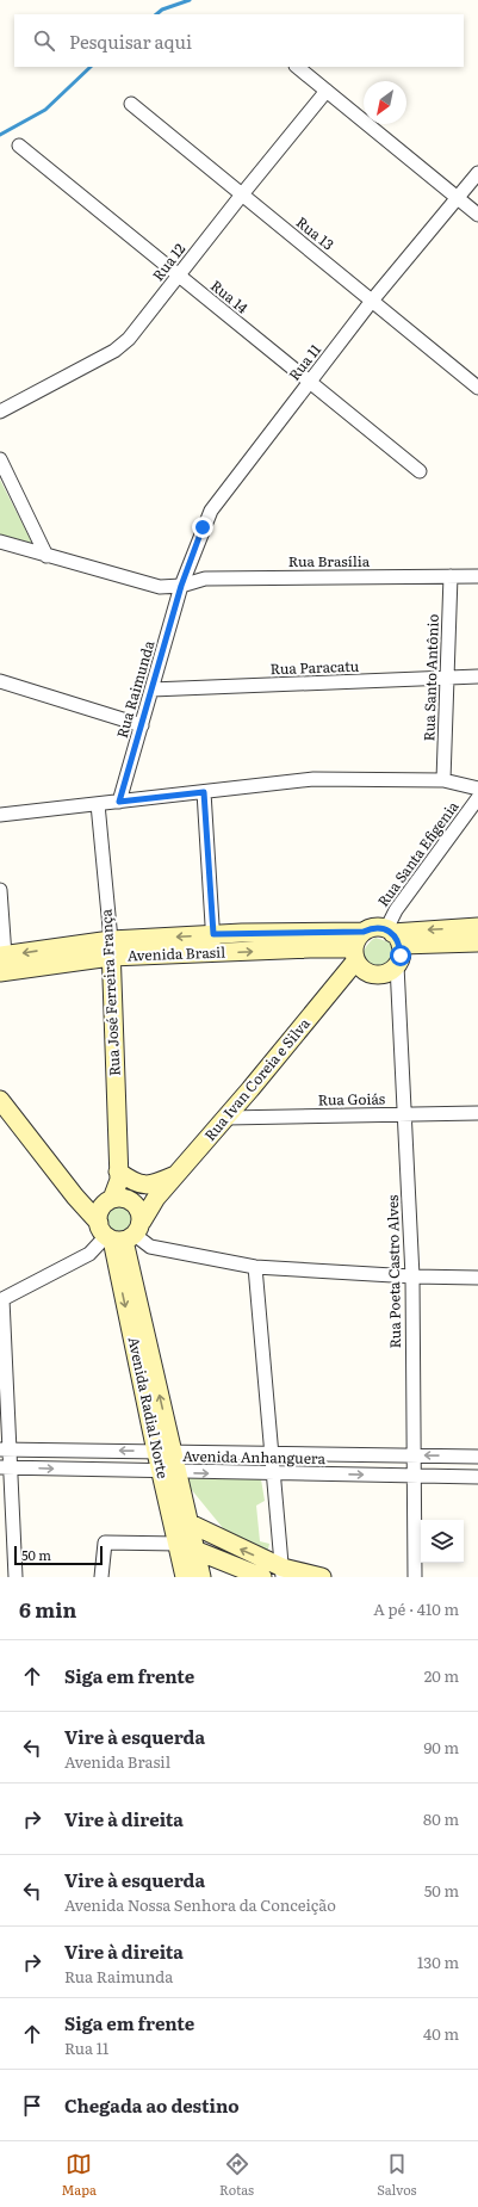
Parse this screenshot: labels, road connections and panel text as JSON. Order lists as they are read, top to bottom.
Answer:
{
  "streets": {
    "street": [
      "Rua 13",
      "Rua 12",
      "Rua 14",
      "Rua 11",
      "Rua Brasília",
      "Rua Paracatu",
      "Rua Santo Antônio",
      "Rua Raimunda",
      "Rua Santa Efigenia",
      "Avenida Brasil",
      "Rua José Ferreira França",
      "Rua Ivan Coreia e Silva",
      "Rua Goiás",
      "Rua Poeta Castro Alves",
      "Avenida Radial Norte",
      "Avenida Anhanguera"
    ]
  },
  "crossings": [
    ["Rua 13", "Rua 12"],
    ["Rua 13", "Rua 11"],
    ["Rua 12", "Rua 14"],
    ["Rua 14", "Rua 11"],
    ["Rua 11", "Rua Brasília"],
    ["Rua 11", "Rua Raimunda"],
    ["Rua Brasília", "Rua Santo Antônio"],
    ["Rua Brasília", "Rua Raimunda"],
    ["Rua Paracatu", "Rua Santo Antônio"],
    ["Rua Paracatu", "Rua Raimunda"],
    ["Rua Santa Efigenia", "Avenida Brasil"],
    ["Rua Santa Efigenia", "Rua Ivan Coreia e Silva"],
    ["Rua Santa Efigenia", "Rua Poeta Castro Alves"],
    ["Avenida Brasil", "Rua José Ferreira França"],
    ["Avenida Brasil", "Rua Ivan Coreia e Silva"],
    ["Avenida Brasil", "Rua Poeta Castro Alves"],
    ["Rua José Ferreira França", "Avenida Radial Norte"],
    ["Rua Ivan Coreia e Silva", "Rua Goiás"],
    ["Rua Ivan Coreia e Silva", "Rua Poeta Castro Alves"],
    ["Rua Ivan Coreia e Silva", "Avenida Radial Norte"],
    ["Rua Goiás", "Rua Poeta Castro Alves"],
    ["Rua Poeta Castro Alves", "Avenida Anhanguera"],
    ["Avenida Radial Norte", "Avenida Anhanguera"]
  ],
  "scale_bar": "50 m",
  "north": "bottom left",
  "page": {
    "search": "Pesquisar aqui",
    "scale": "50 m",
    "heading": ["6 min", "A pé · 410 m"],
    "list": [
      ["Siga em frente", "20 m"],
      ["Vire à esquerda", "Avenida Brasil", "90 m"],
      ["Vire à direita", "80 m"],
      ["Vire à esquerda", "Avenida Nossa Senhora da Conceição", "50 m"],
      ["Vire à direita", "Rua Raimunda", "130 m"],
      ["Siga em frente", "Rua 11", "40 m"],
      "Chegada ao destino"
    ],
    "nav": ["Mapa", "Rotas", "Salvos"]
  }
}
